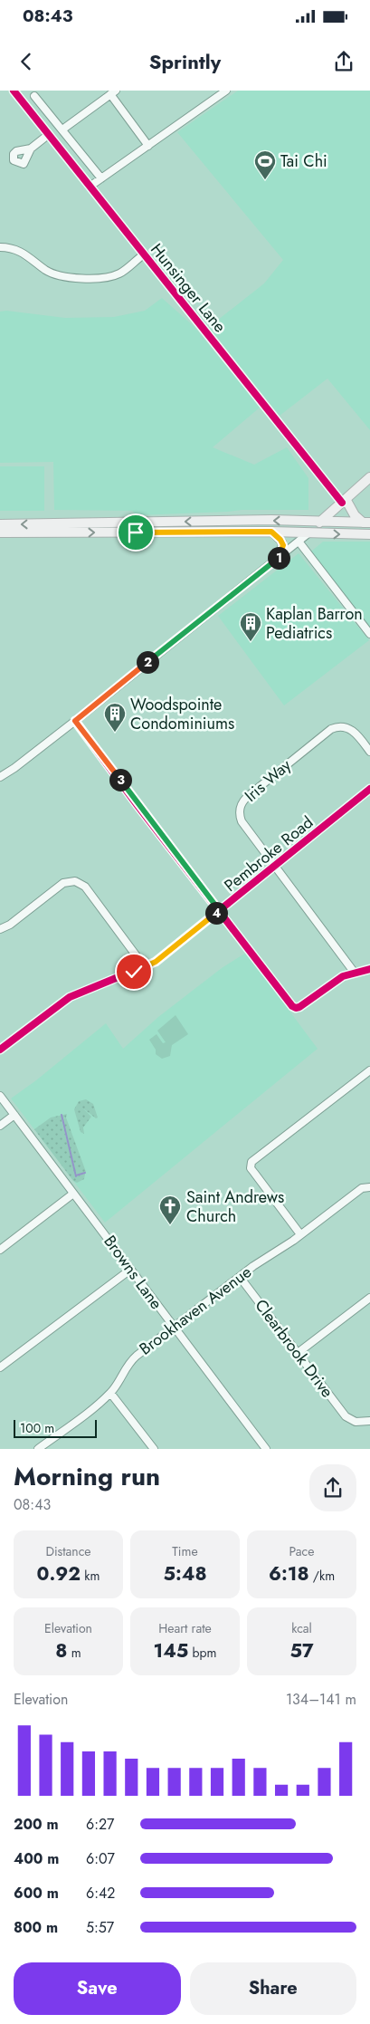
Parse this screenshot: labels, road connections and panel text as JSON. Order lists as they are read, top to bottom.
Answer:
{
  "streets": {
    "street": [
      "Hunsinger Lane",
      "Iris Way",
      "Pembroke Road",
      "Browns Lane",
      "Brookhaven Avenue",
      "Clearbrook Drive"
    ]
  },
  "crossings": [
    ["Iris Way", "Pembroke Road"],
    ["Browns Lane", "Brookhaven Avenue"],
    ["Brookhaven Avenue", "Clearbrook Drive"]
  ],
  "places": {
    "sports": ["Tai Chi"],
    "building": ["Kaplan Barron Pediatrics", "Woodspointe Condominiums"],
    "church": ["Saint Andrews Church"]
  },
  "scale_bar": "100 m",
  "page": {
    "status": "08:43",
    "header": "Sprintly",
    "pins": [
      "1",
      "2",
      "3",
      "4"
    ],
    "scale": "100 m",
    "heading": ["Morning run", "08:43"],
    "stats": [
      ["Distance", "0.92 km"],
      ["Time", "5:48"],
      ["Pace", "6:18 /km"],
      ["Elevation", "8 m"],
      ["Heart rate", "145 bpm"],
      ["kcal", "57"]
    ],
    "chart": ["Elevation", "134–141 m"],
    "list": [
      {
        "name": "200 m",
        "note": "6:27"
      },
      {
        "name": "400 m",
        "note": "6:07"
      },
      {
        "name": "600 m",
        "note": "6:42"
      },
      {
        "name": "800 m",
        "note": "5:57"
      }
    ],
    "buttons": ["Save", "Share"]
  }
}
